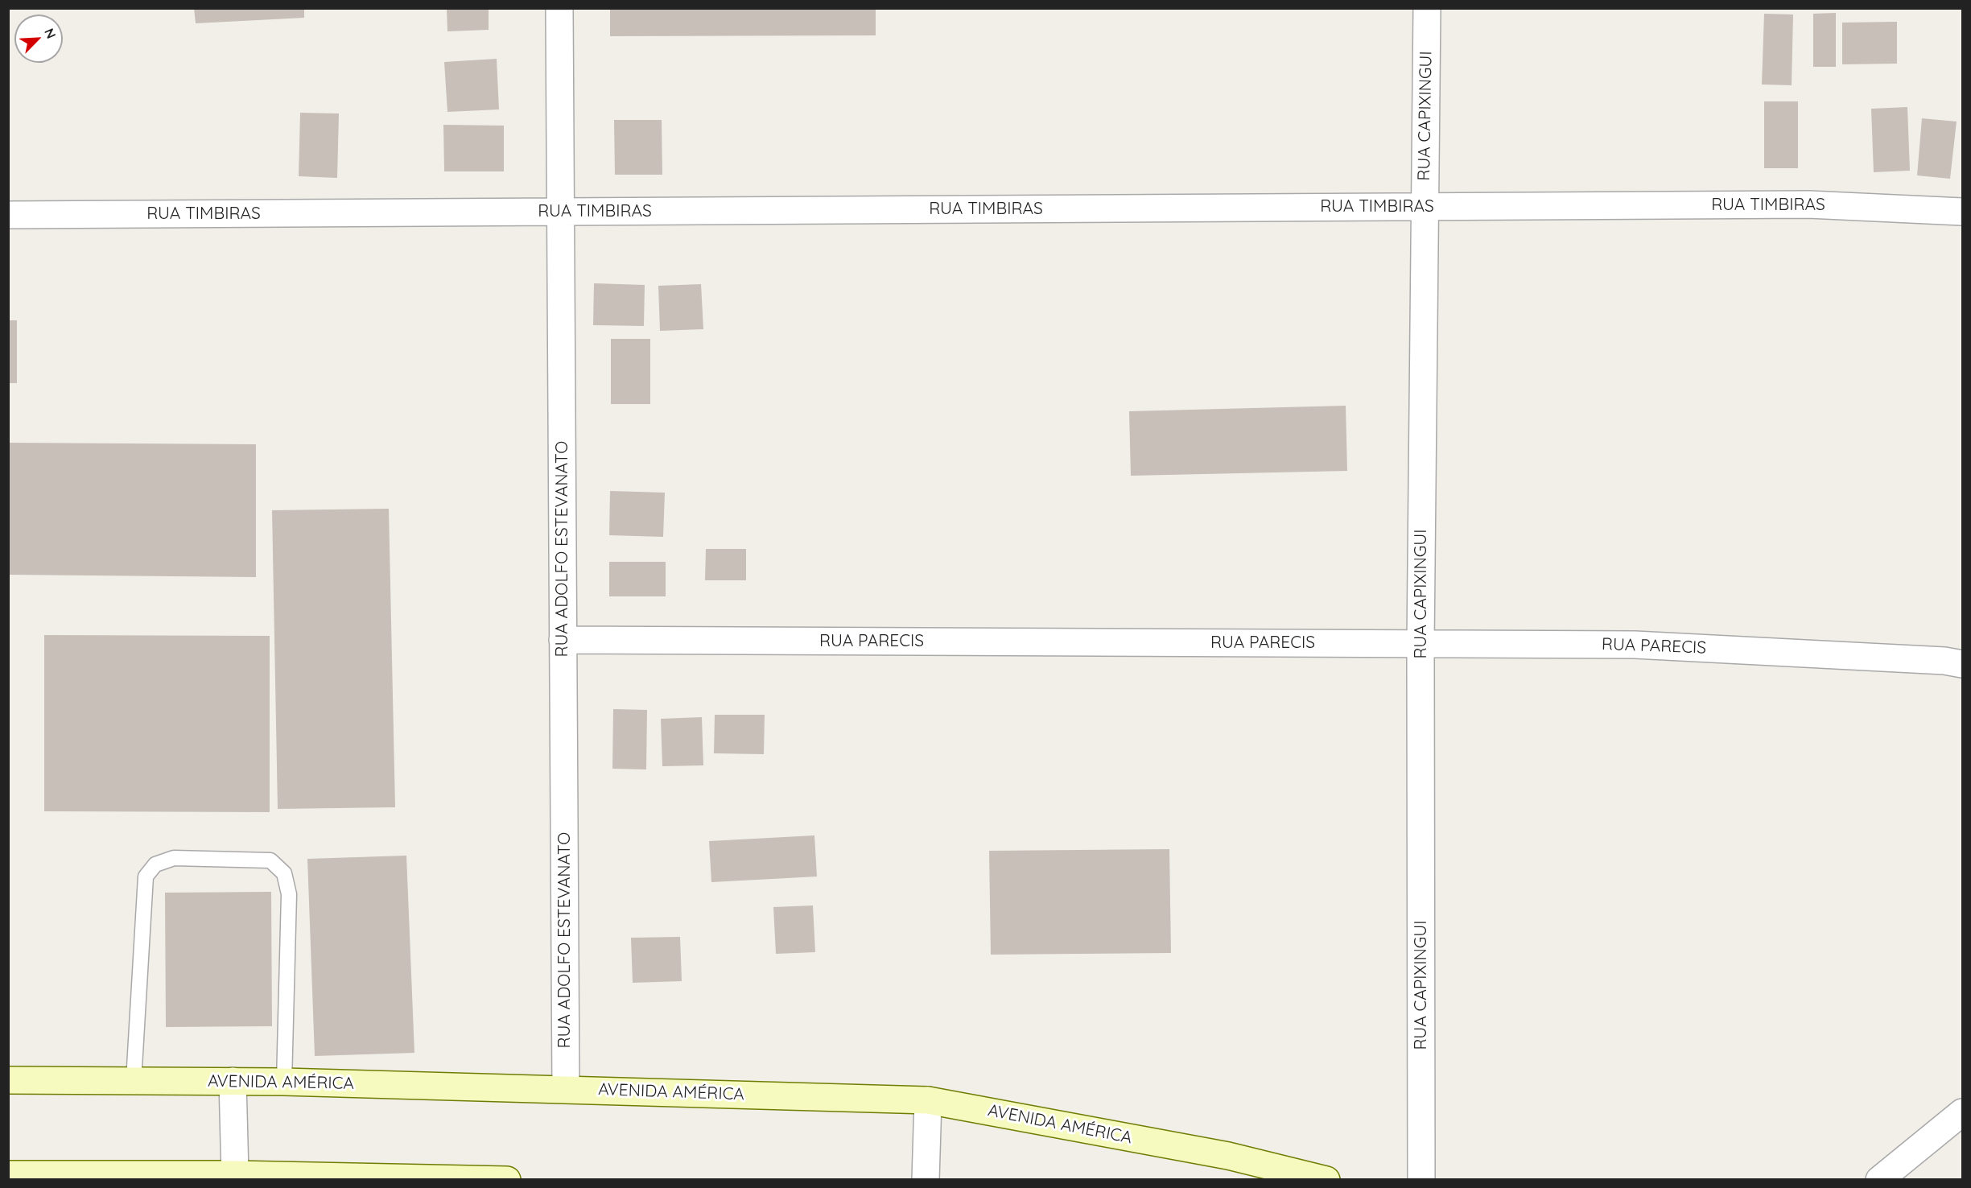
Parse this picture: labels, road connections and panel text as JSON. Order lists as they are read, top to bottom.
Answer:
{
  "streets": {
    "main road": ["AVENIDA AMÉRICA"],
    "street": [
      "RUA CAPIXINGUI",
      "RUA TIMBIRAS",
      "RUA ADOLFO ESTEVANATO",
      "RUA PARECIS"
    ]
  },
  "crossings": [
    ["RUA CAPIXINGUI", "RUA TIMBIRAS"],
    ["RUA CAPIXINGUI", "RUA PARECIS"],
    ["RUA TIMBIRAS", "RUA ADOLFO ESTEVANATO"],
    ["RUA ADOLFO ESTEVANATO", "RUA PARECIS"],
    ["RUA ADOLFO ESTEVANATO", "AVENIDA AMÉRICA"]
  ],
  "north": "top right"
}
